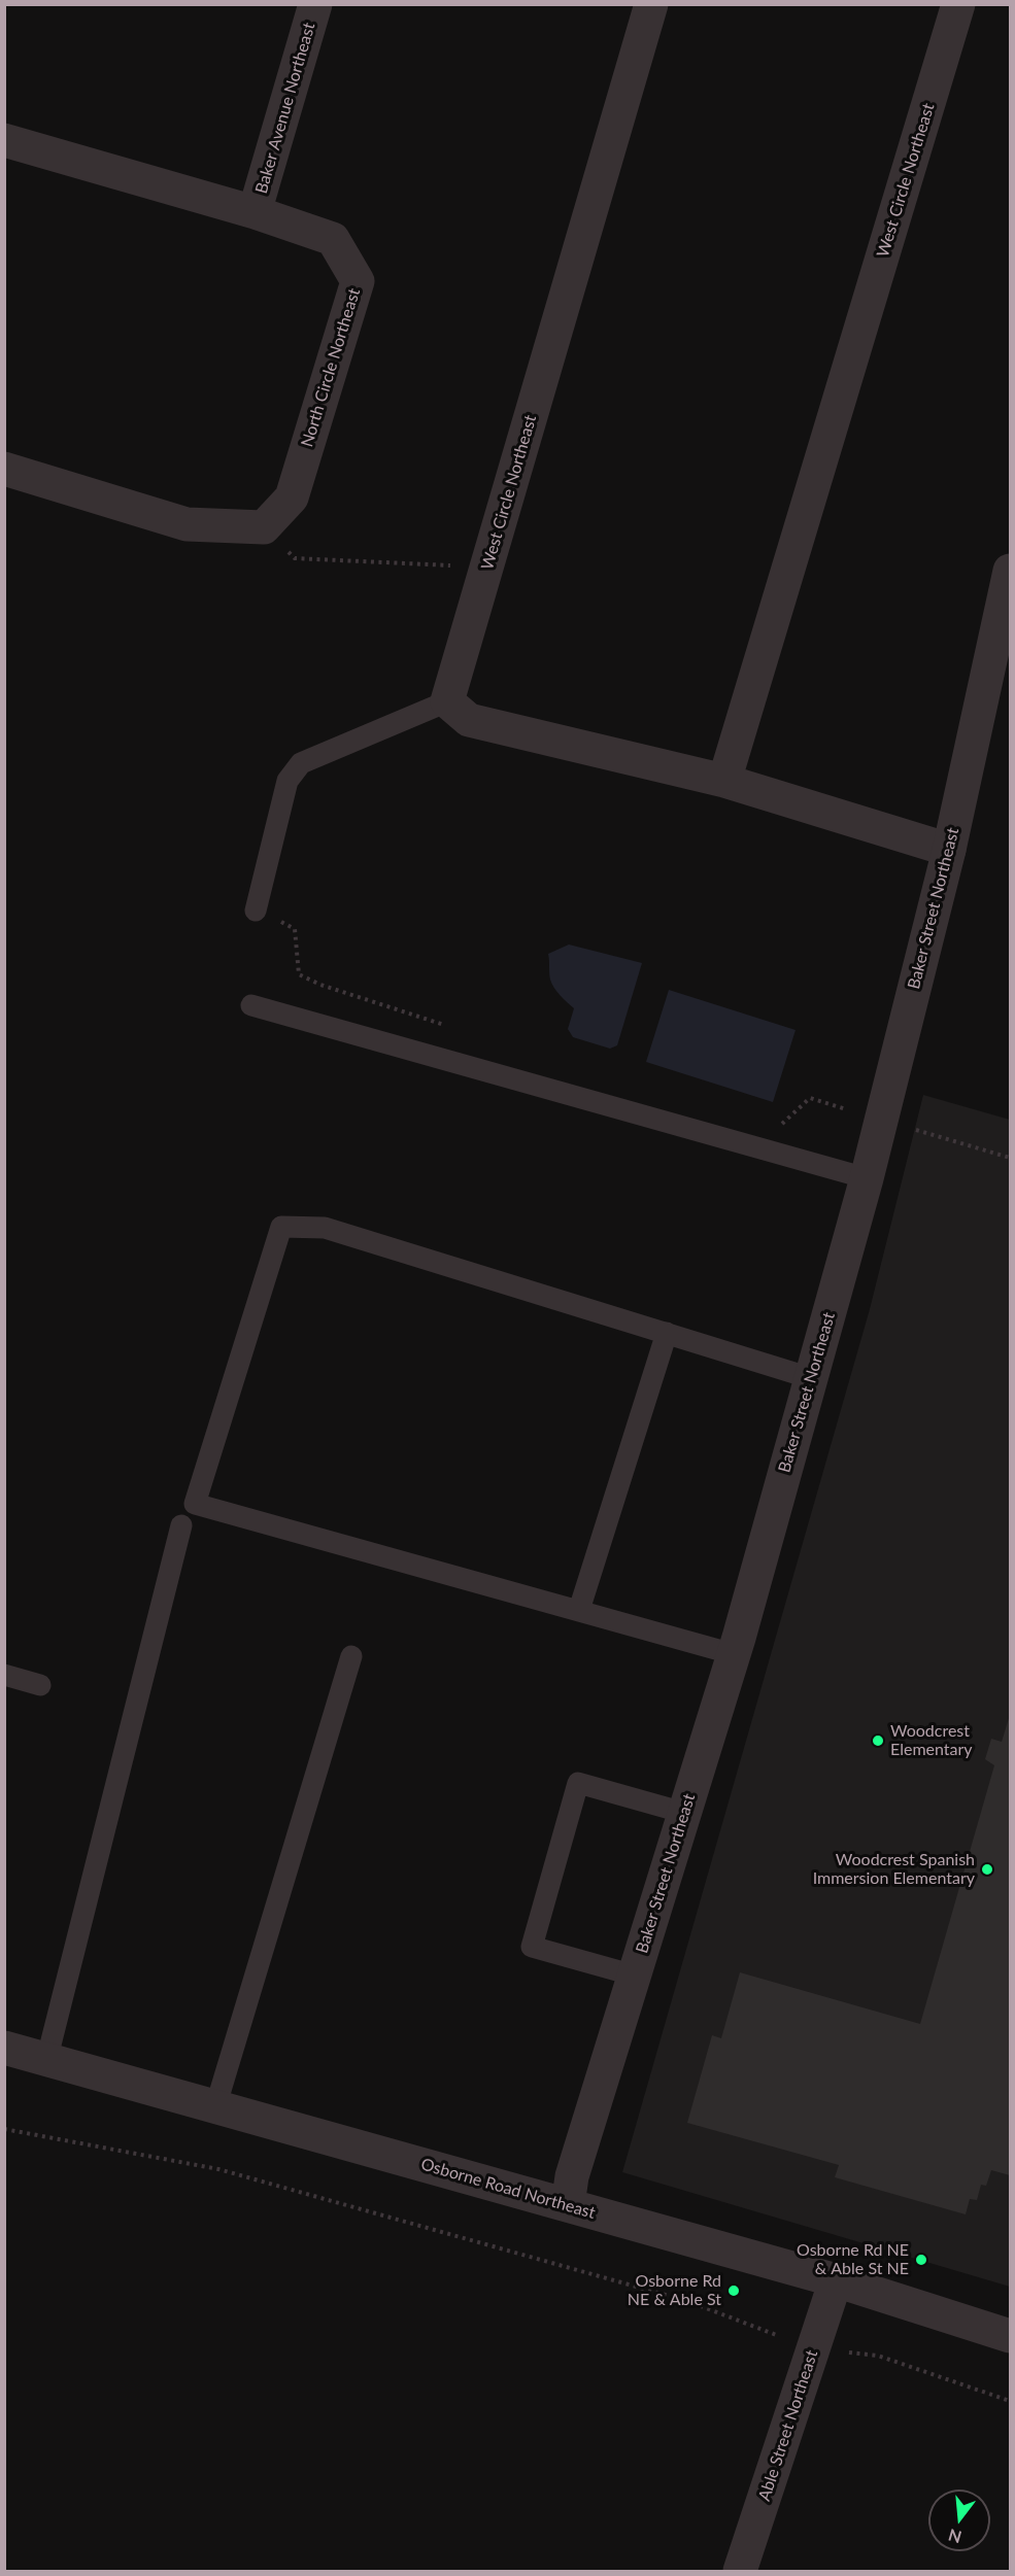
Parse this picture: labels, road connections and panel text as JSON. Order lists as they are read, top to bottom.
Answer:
{
  "streets": {
    "street": [
      "Baker Avenue Northeast",
      "West Circle Northeast",
      "North Circle Northeast",
      "Baker Street Northeast",
      "Osborne Road Northeast",
      "Able Street Northeast"
    ]
  },
  "crossings": [
    ["Baker Avenue Northeast", "North Circle Northeast"],
    ["Baker Street Northeast", "Osborne Road Northeast"],
    ["Osborne Road Northeast", "Able Street Northeast"]
  ],
  "places": [
    "Woodcrest Elementary",
    "Woodcrest Spanish Immersion Elementary",
    "Osborne Rd NE & Able St NE",
    "Osborne Rd NE & Able St"
  ],
  "north": "bottom"
}
